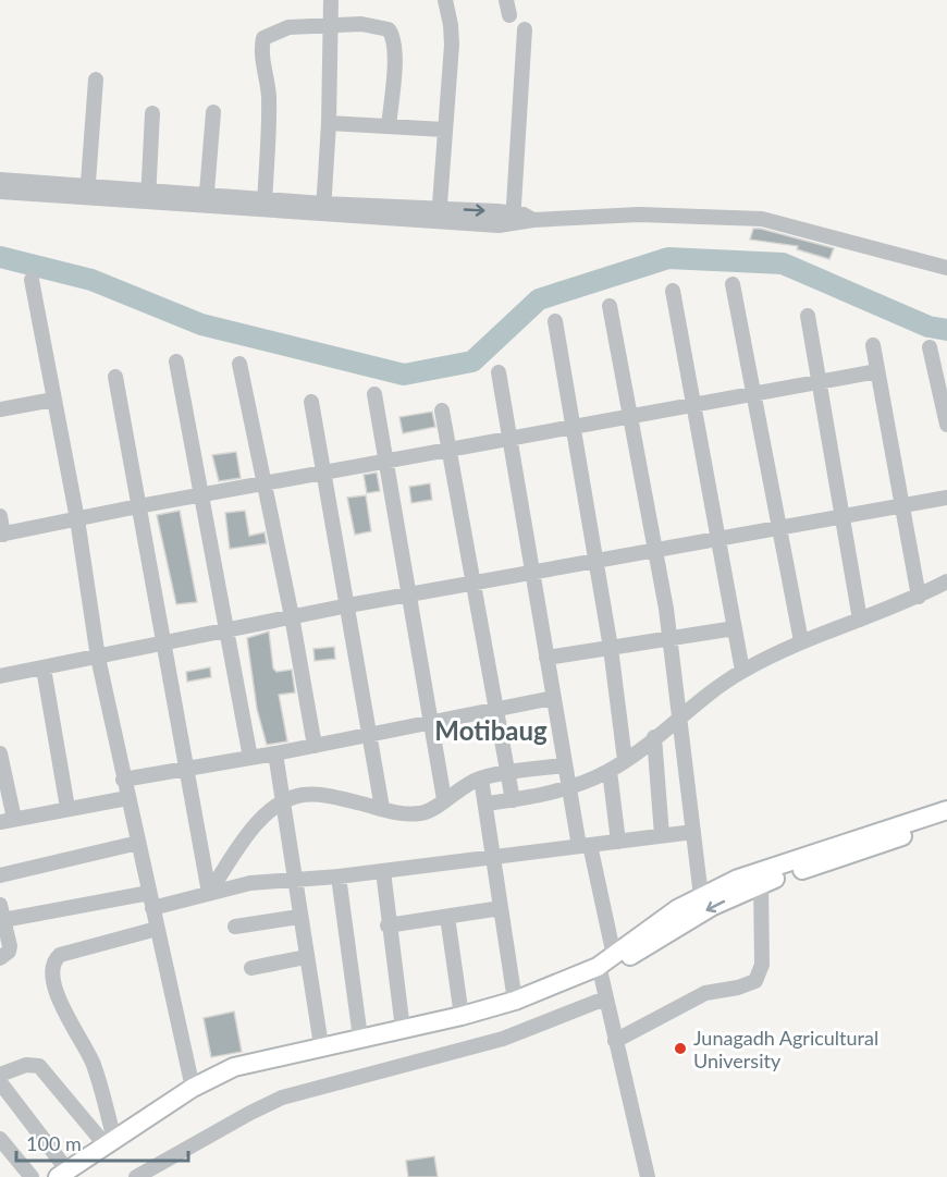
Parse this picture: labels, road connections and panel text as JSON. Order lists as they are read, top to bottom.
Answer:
{
  "districts": ["Motibaug"],
  "places": ["Junagadh Agricultural University"],
  "scale_bar": "100 m"
}
